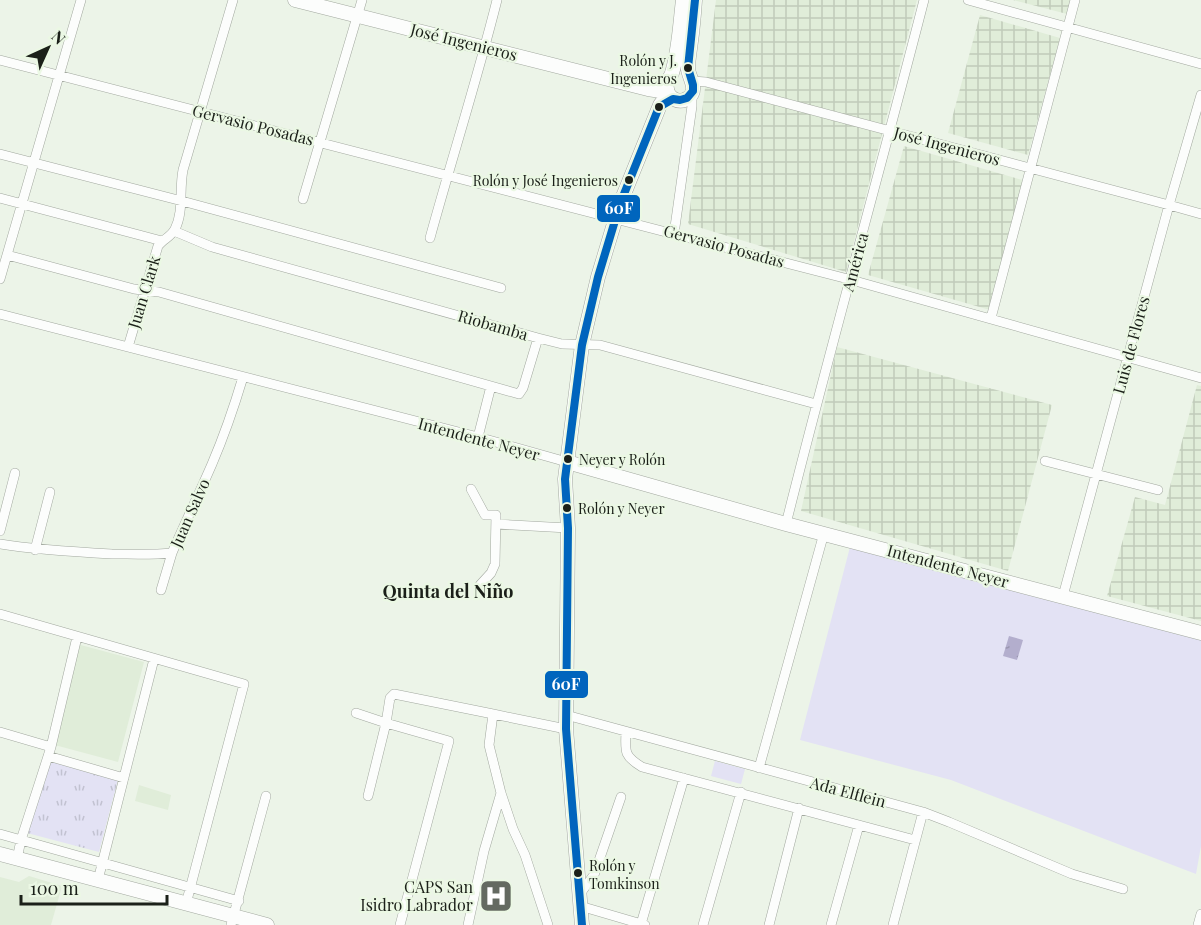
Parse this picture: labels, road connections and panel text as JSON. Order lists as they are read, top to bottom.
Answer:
{
  "streets": {
    "street": [
      "José Ingenieros",
      "Gervasio Posadas",
      "América",
      "Juan Clark",
      "Riobamba",
      "Luis de Flores",
      "Intendente Neyer",
      "Juan Salvo",
      "Ada Elflein"
    ]
  },
  "crossings": [
    ["José Ingenieros", "América"],
    ["José Ingenieros", "Luis de Flores"],
    ["Gervasio Posadas", "América"],
    ["Gervasio Posadas", "Luis de Flores"],
    ["América", "Riobamba"],
    ["América", "Intendente Neyer"],
    ["Juan Clark", "Riobamba"],
    ["Juan Clark", "Intendente Neyer"],
    ["Luis de Flores", "Intendente Neyer"],
    ["Intendente Neyer", "Juan Salvo"]
  ],
  "districts": ["Quinta del Niño"],
  "places": {
    "other": [
      "Rolón y J. Ingenieros",
      "Rolón y José Ingenieros",
      "Neyer y Rolón",
      "Rolón y Neyer",
      "Rolón y Tomkinson"
    ],
    "hospital": ["CAPS San Isidro Labrador"]
  },
  "lines": ["transit line 60F"],
  "scale_bar": "100 m",
  "north": "top right"
}
